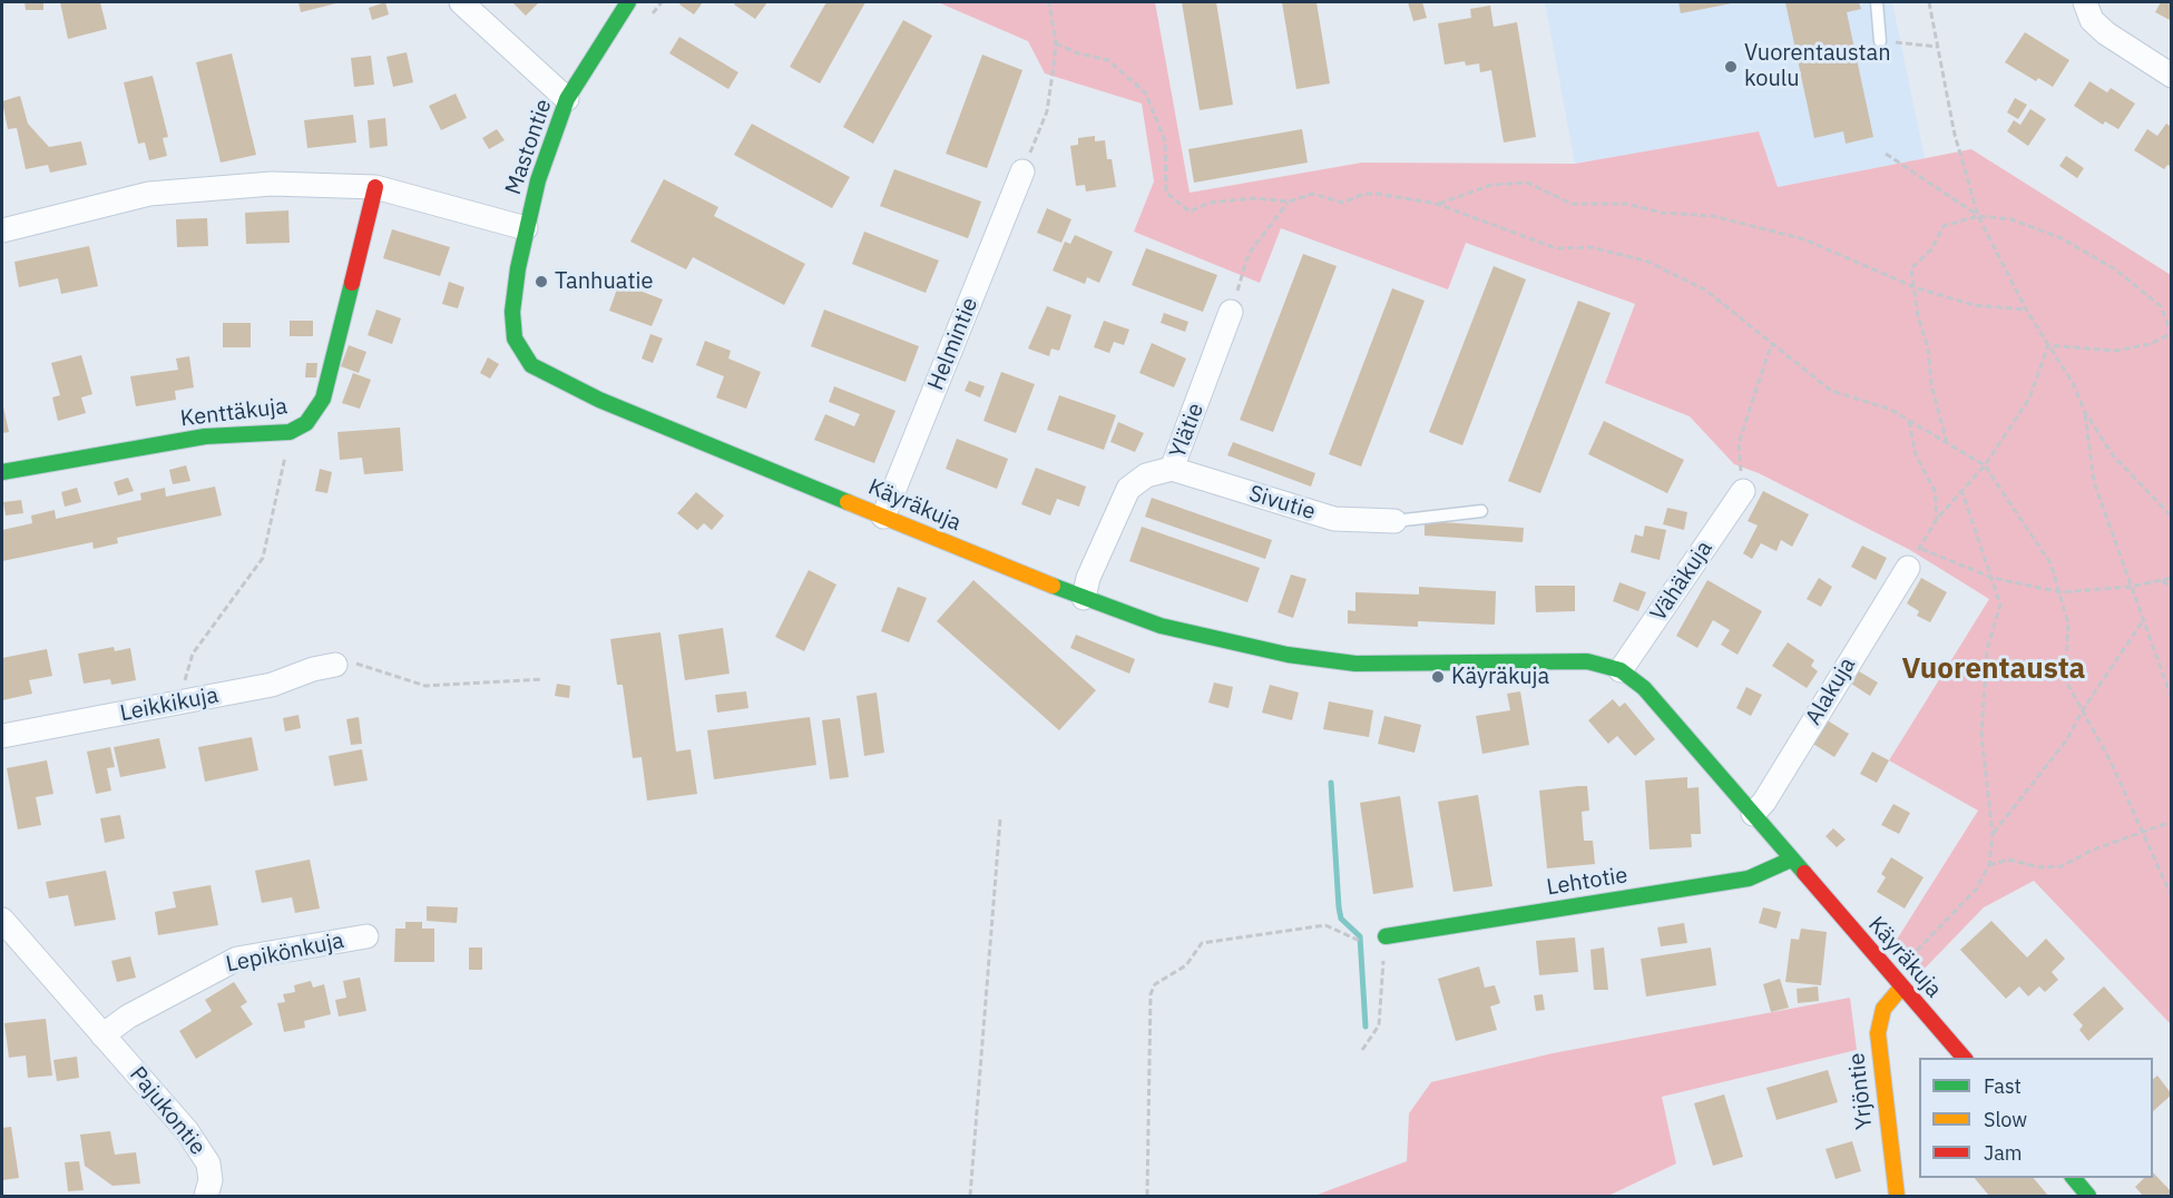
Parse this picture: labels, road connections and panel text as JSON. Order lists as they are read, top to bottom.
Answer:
{
  "streets": {
    "street": [
      "Mastontie",
      "Helmintie",
      "Kenttäkuja",
      "Ylätie",
      "Sivutie",
      "Käyräkuja",
      "Vähäkuja",
      "Alakuja",
      "Leikkikuja",
      "Lehtotie",
      "Lepikönkuja",
      "Yrjöntie",
      "Pajukontie"
    ]
  },
  "crossings": [
    ["Mastontie", "Käyräkuja"],
    ["Helmintie", "Käyräkuja"],
    ["Ylätie", "Sivutie"],
    ["Ylätie", "Käyräkuja"],
    ["Käyräkuja", "Vähäkuja"],
    ["Käyräkuja", "Alakuja"],
    ["Käyräkuja", "Lehtotie"],
    ["Käyräkuja", "Yrjöntie"],
    ["Lepikönkuja", "Pajukontie"]
  ],
  "districts": ["Vuorentausta"],
  "places": ["Vuorentaustan koulu", "Tanhuatie", "Käyräkuja"],
  "legend": ["Fast", "Slow", "Jam"]
}
